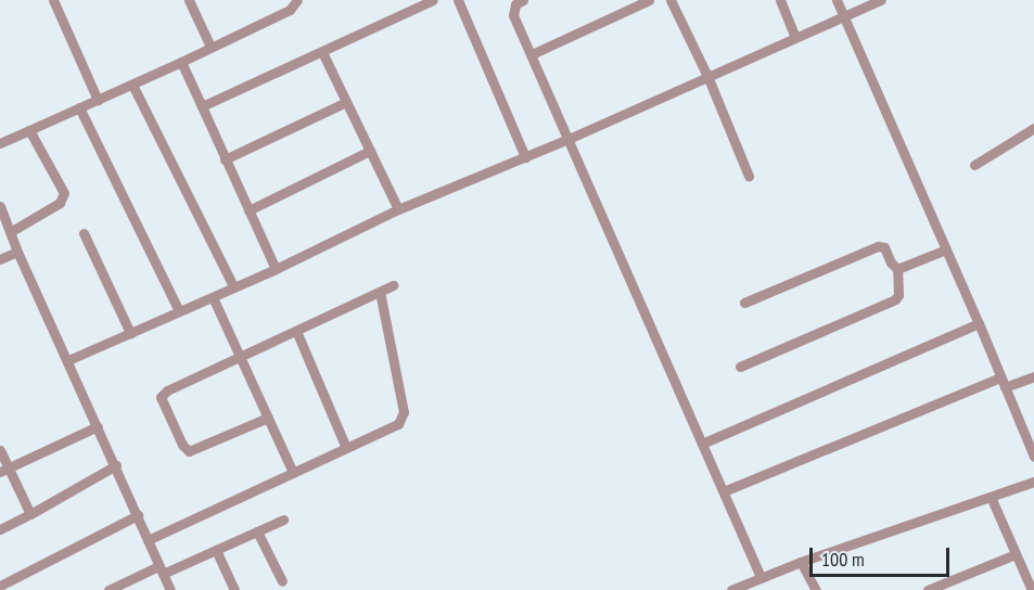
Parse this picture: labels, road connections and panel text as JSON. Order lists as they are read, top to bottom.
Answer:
{
  "scale_bar": "100 m"
}
